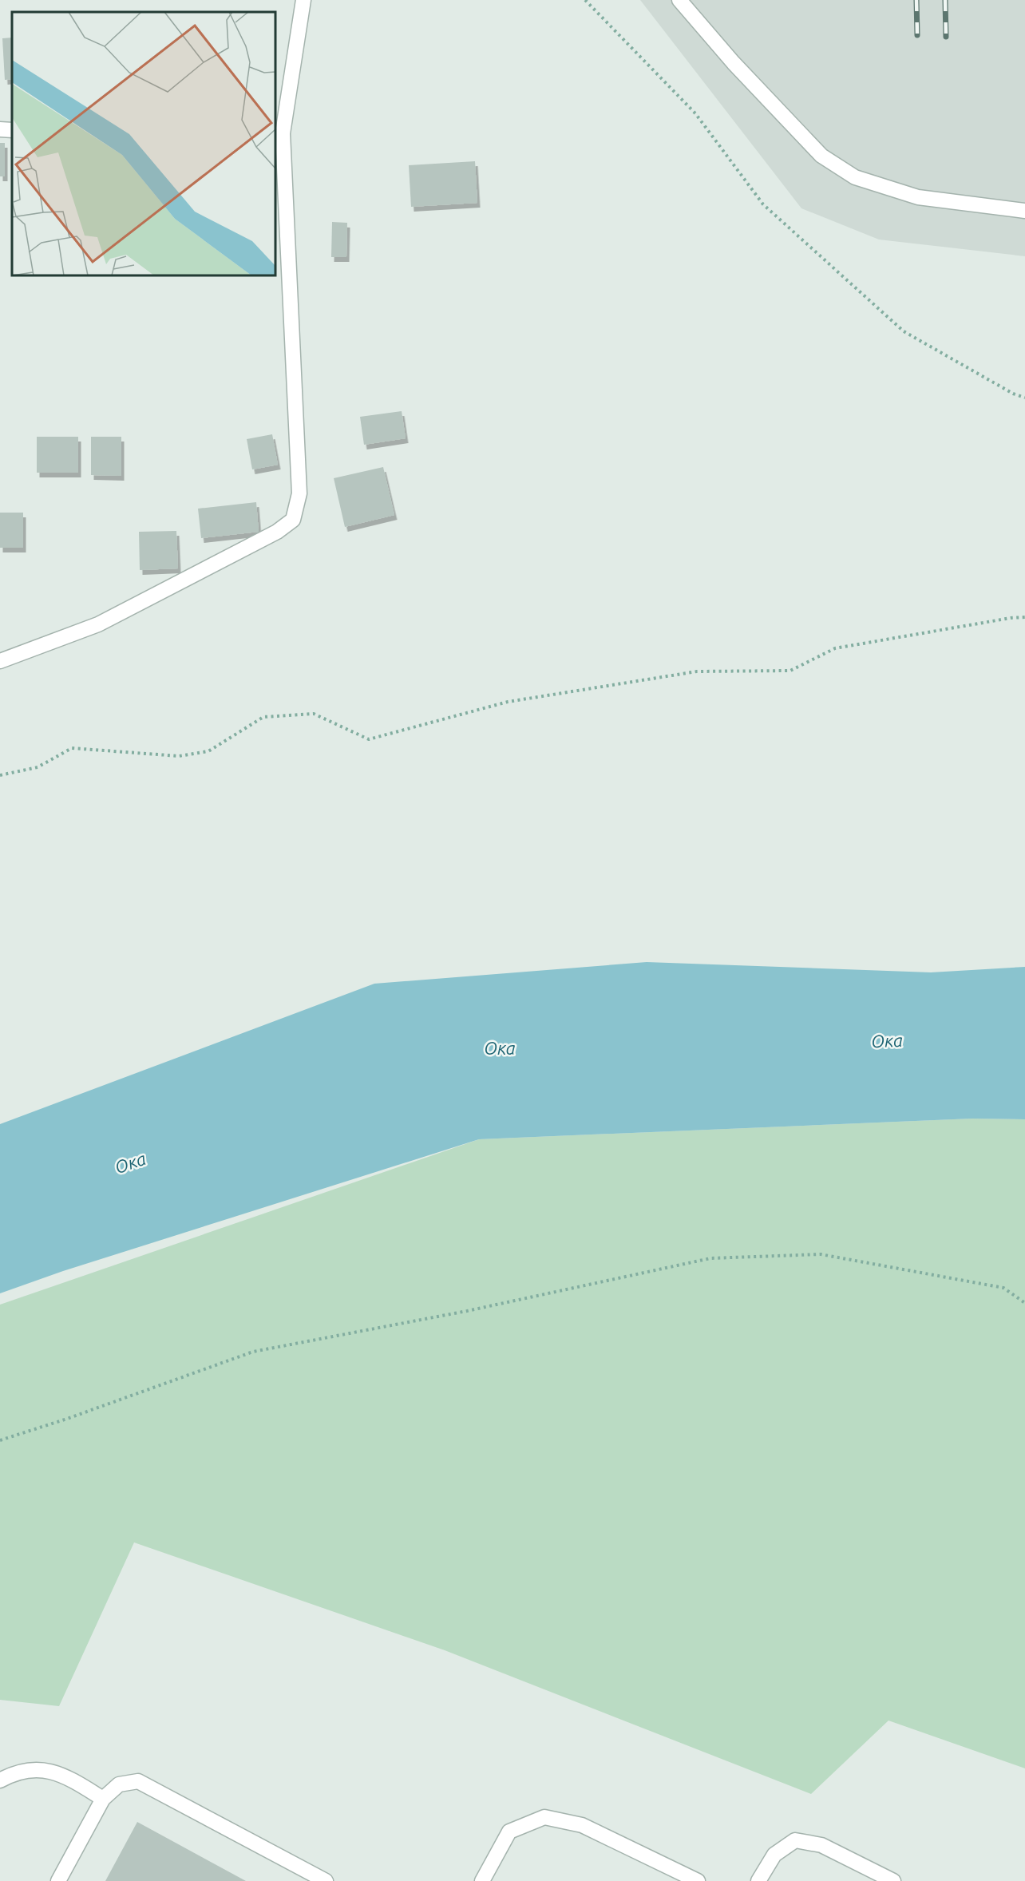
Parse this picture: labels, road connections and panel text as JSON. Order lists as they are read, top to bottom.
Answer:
{
  "water": ["Ока"]
}
